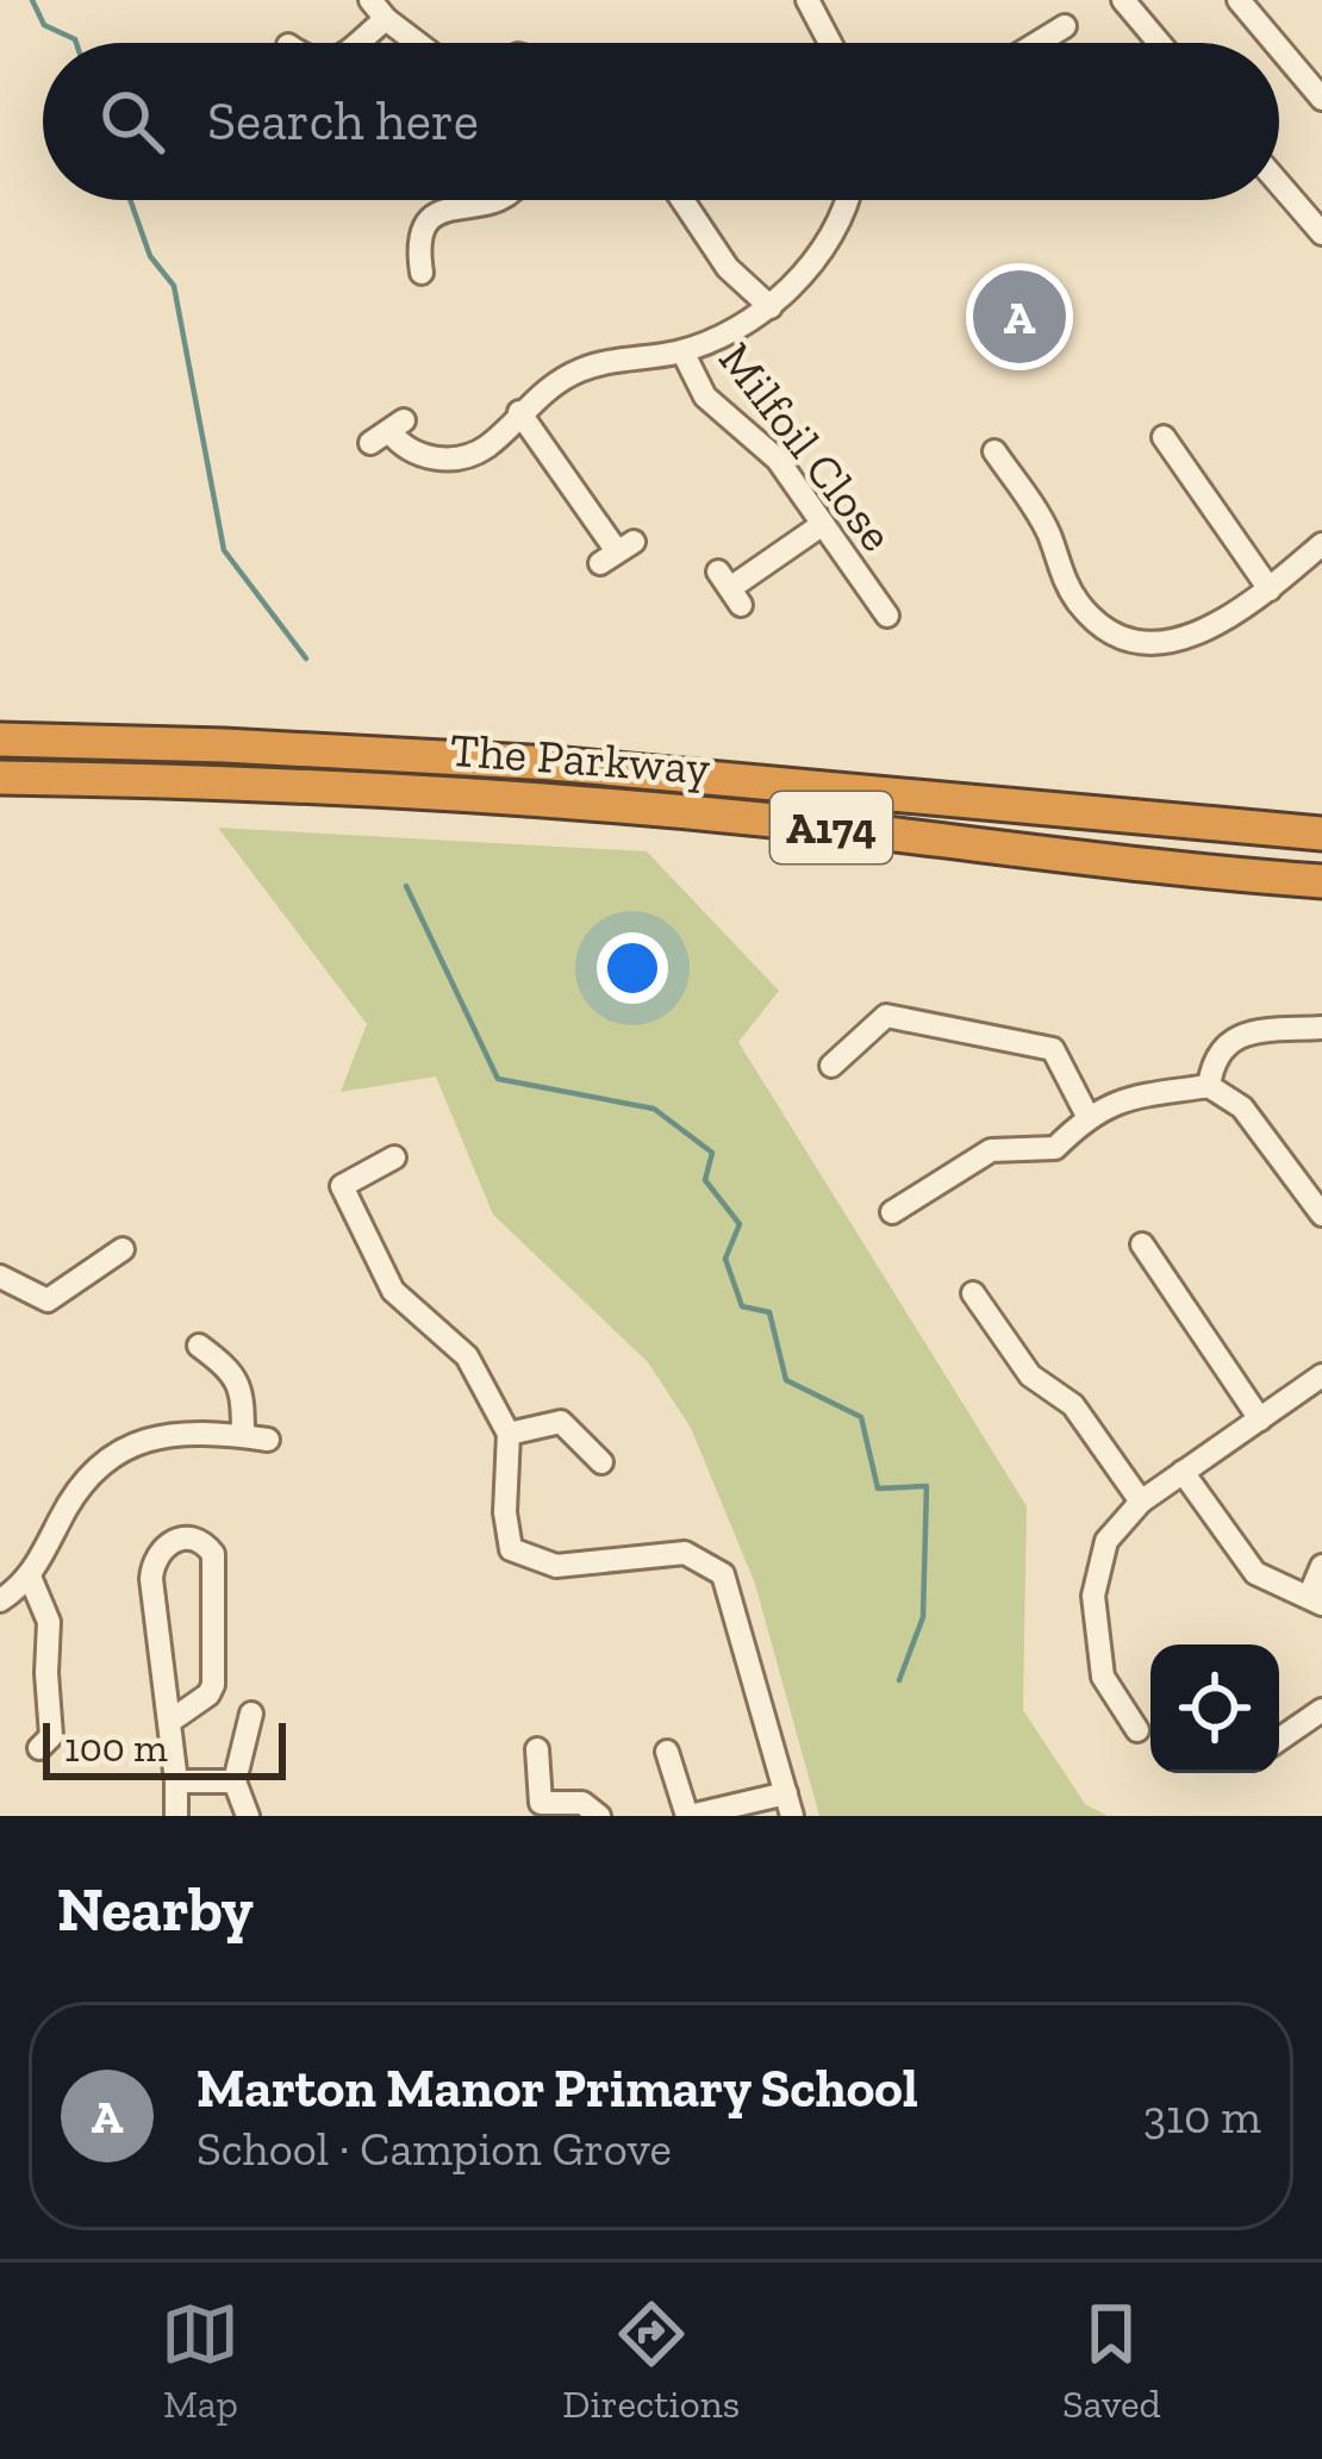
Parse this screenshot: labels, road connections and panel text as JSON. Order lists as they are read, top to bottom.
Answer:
{
  "streets": {
    "highway": ["The Parkway", "A174"],
    "street": ["Milfoil Close"]
  },
  "scale_bar": "100 m",
  "page": {
    "search": "Search here",
    "pins": "A",
    "scale": "100 m",
    "heading": "Nearby",
    "list": [
      {
        "mark": "A",
        "name": "Marton Manor Primary School",
        "note": "School · Campion Grove",
        "value": "310 m"
      }
    ],
    "nav": ["Map", "Directions", "Saved"]
  }
}
